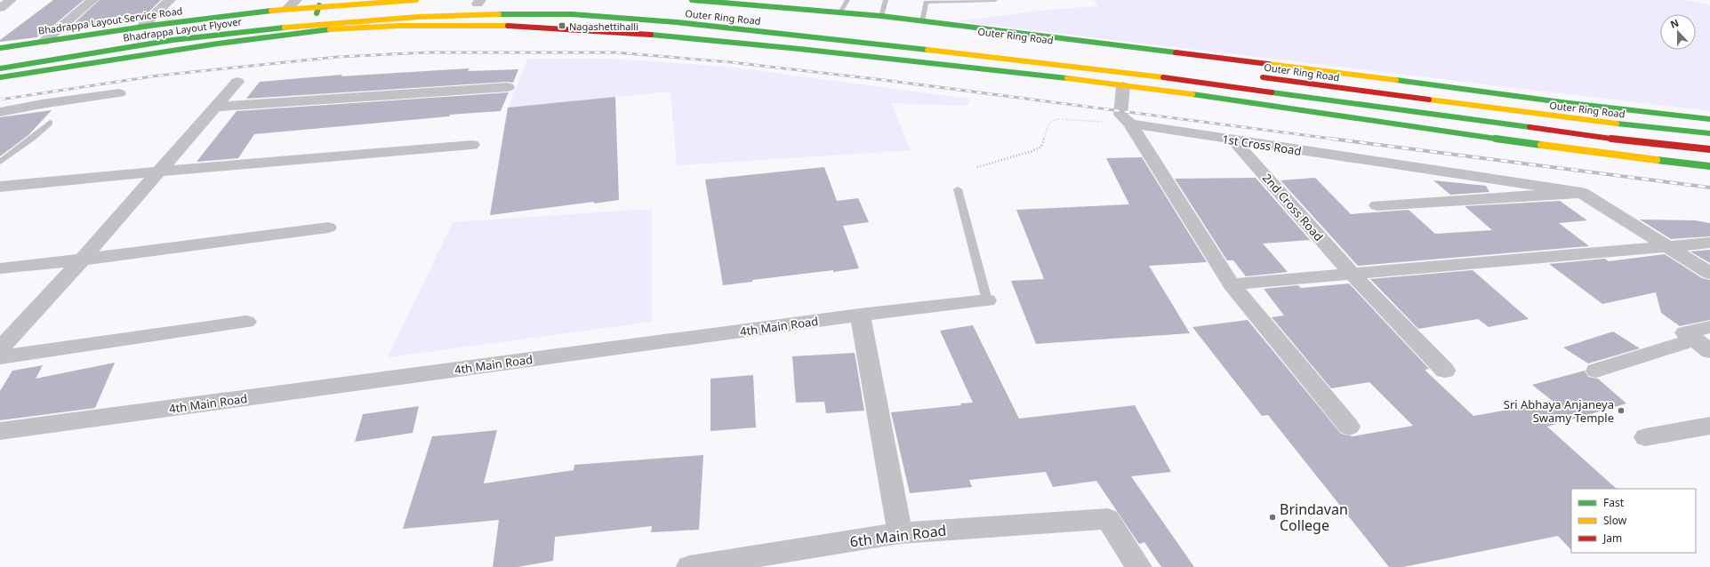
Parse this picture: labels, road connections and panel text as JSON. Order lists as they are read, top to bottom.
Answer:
{
  "streets": {
    "main road": ["Outer Ring Road", "Bhadrappa Layout Service Road", "Bhadrappa Layout Flyover"],
    "street": [
      "1st Cross Road",
      "2nd Cross Road",
      "4th Main Road",
      "6th Main Road"
    ]
  },
  "crossings": [
    ["Outer Ring Road", "Bhadrappa Layout Flyover"],
    ["1st Cross Road", "2nd Cross Road"]
  ],
  "places": {
    "transit": ["Nagashettihalli"],
    "other": ["Sri Abhaya Anjaneya Swamy Temple", "Brindavan College"]
  },
  "legend": ["Fast", "Slow", "Jam"],
  "north": "top"
}
